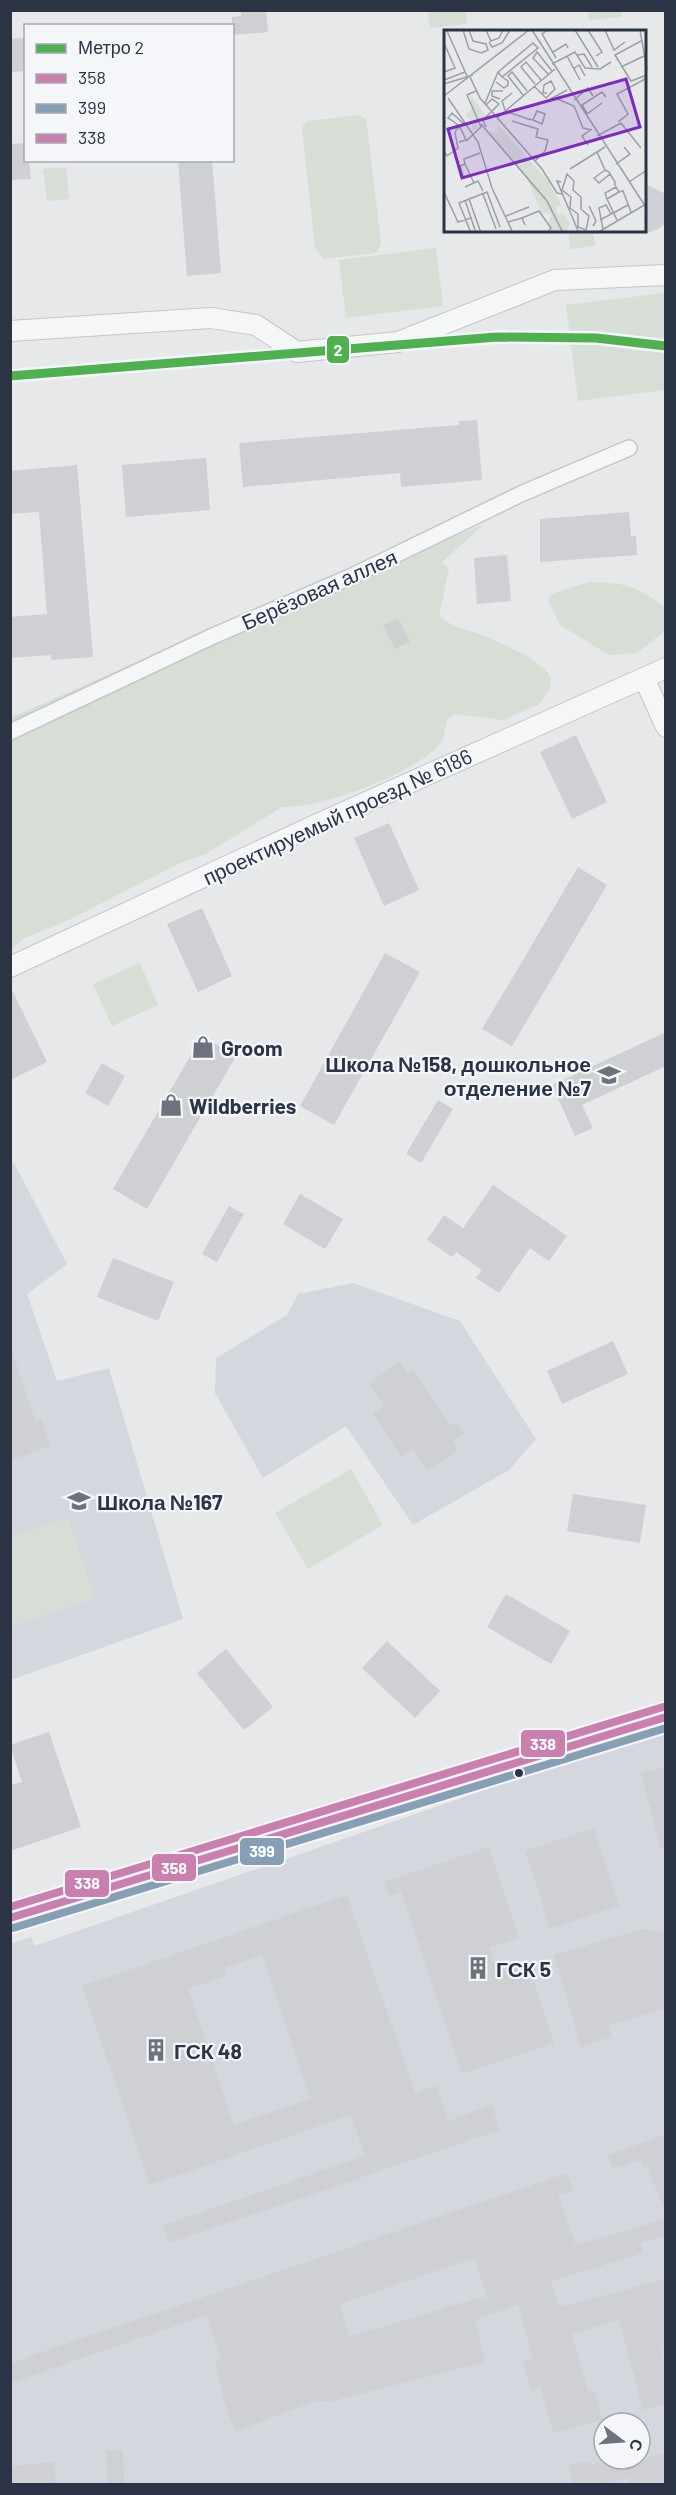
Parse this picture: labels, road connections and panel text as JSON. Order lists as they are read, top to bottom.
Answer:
{
  "streets": {
    "street": ["Берёзовая аллея", "проектируемый проезд № 6186"]
  },
  "places": {
    "shop": ["Groom", "Wildberries"],
    "school or university": ["Школа №158, дошкольное отделение №7", "Школа №167"],
    "building": ["ГСК 5", "ГСК 48"]
  },
  "lines": [
    "metro line 2",
    "transit line 338",
    "transit line 358",
    "transit line 399"
  ],
  "legend": [
    "Метро 2",
    "358",
    "399",
    "338"
  ],
  "north": "right"
}
